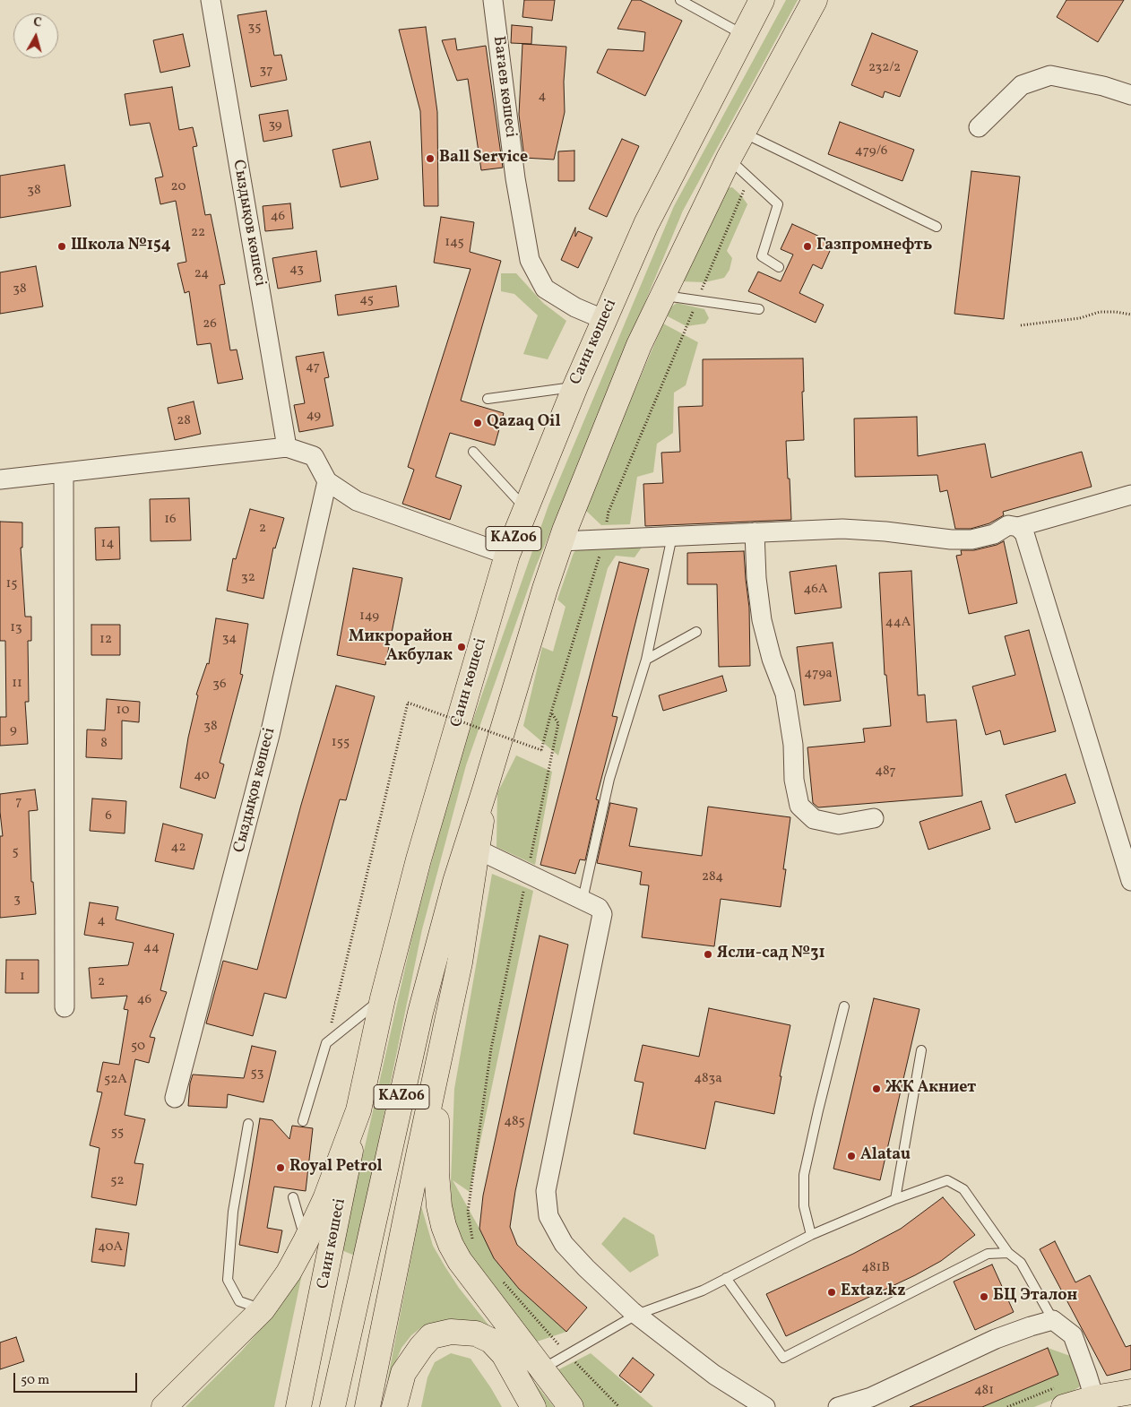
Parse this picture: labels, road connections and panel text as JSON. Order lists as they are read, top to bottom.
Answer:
{
  "streets": {
    "main road": ["Саин көшесі", "KАZ06"],
    "street": ["Бағаев көшесі", "Сыздықов көшесі"]
  },
  "crossings": [
    ["Бағаев көшесі", "Саин көшесі"],
    ["Саин көшесі", "KАZ06"]
  ],
  "places": [
    "Ball Service",
    "Школа №154",
    "Газпромнефть",
    "Qazaq Oil",
    "Микрорайон Акбулак",
    "Ясли-сад №31",
    "ЖК Акниет",
    "Alatau",
    "Royal Petrol",
    "Extaz.kz",
    "БЦ Эталон"
  ],
  "house_numbers": [
    "35",
    "232/2",
    "37",
    "4",
    "39",
    "479/6",
    "20",
    "38",
    "46",
    "22",
    "145",
    "43",
    "24",
    "38",
    "45",
    "26",
    "47",
    "49",
    "28",
    "16",
    "2",
    "14",
    "32",
    "15",
    "46А",
    "149",
    "44А",
    "13",
    "34",
    "12",
    "479а",
    "11",
    "36",
    "10",
    "38",
    "9",
    "155",
    "8",
    "487",
    "40",
    "7",
    "6",
    "42",
    "5",
    "284",
    "3",
    "4",
    "44",
    "1",
    "2",
    "46",
    "50",
    "53",
    "483а",
    "52А",
    "485",
    "55",
    "52",
    "40А",
    "481В",
    "481"
  ],
  "scale_bar": "50 m",
  "north": "top"
}
